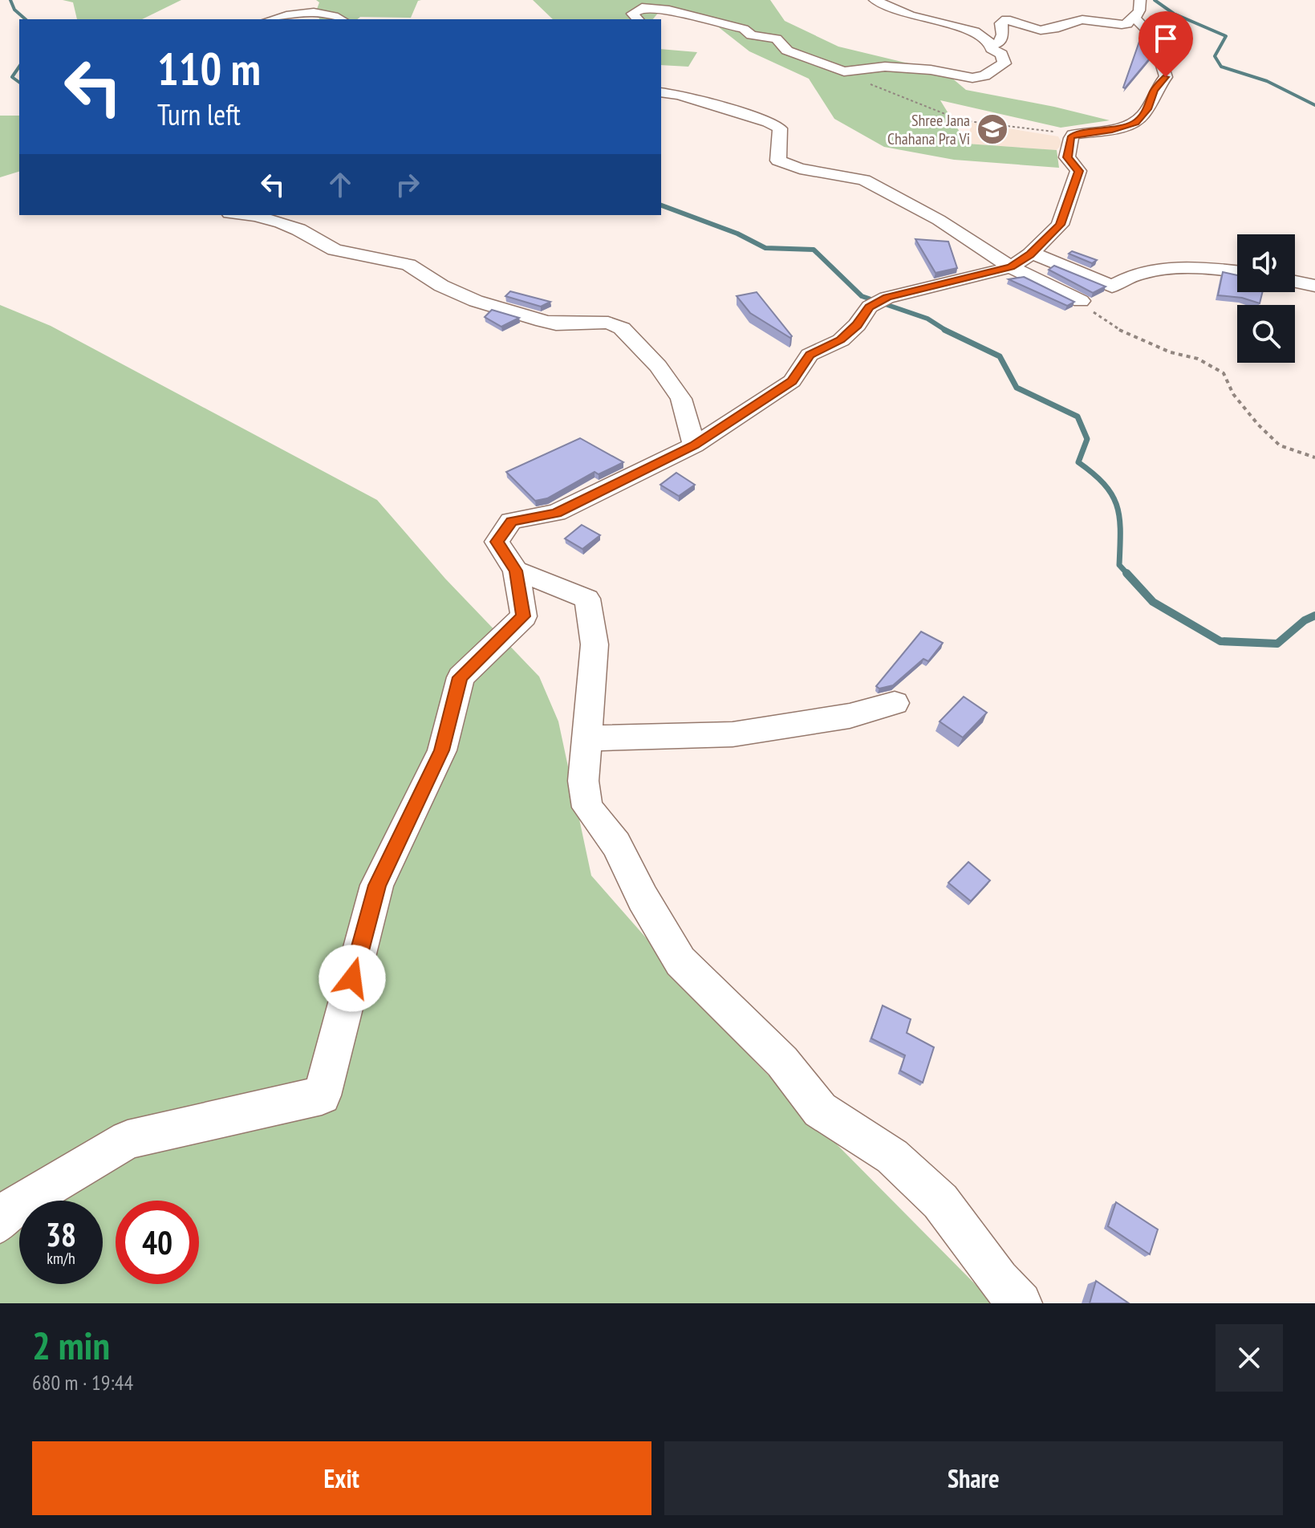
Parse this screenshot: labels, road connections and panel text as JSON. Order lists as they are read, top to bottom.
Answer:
{
  "places": {
    "school or university": ["Shree Jana Chahana Pra Vi"]
  },
  "page": {
    "turn": ["110 m", "Turn left"],
    "speed": "38 km/h",
    "limit": "40",
    "heading": ["2 min", "680 m · 19:44"],
    "buttons": ["Exit", "Share"]
  }
}
